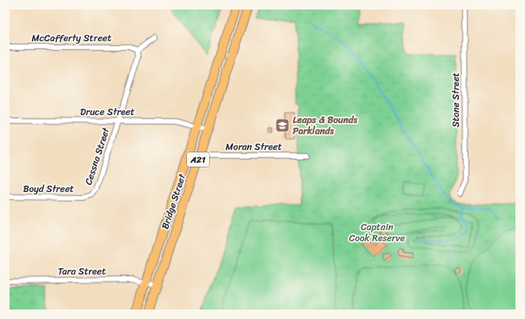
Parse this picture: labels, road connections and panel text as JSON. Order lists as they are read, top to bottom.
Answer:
{
  "streets": {
    "highway": ["A21", "Bridge Street"],
    "street": [
      "McCafferty Street",
      "Stone Street",
      "Druce Street",
      "Moran Street",
      "Cessna Street",
      "Boyd Street",
      "Tara Street"
    ]
  },
  "crossings": [
    ["McCafferty Street", "Cessna Street"],
    ["Druce Street", "Cessna Street"],
    ["Druce Street", "Bridge Street"],
    ["Moran Street", "Bridge Street"],
    ["Cessna Street", "Boyd Street"],
    ["Bridge Street", "Tara Street"]
  ],
  "parks": ["Captain Cook Reserve"],
  "places": {
    "school or university": ["Leaps & Bounds Parklands"]
  }
}
